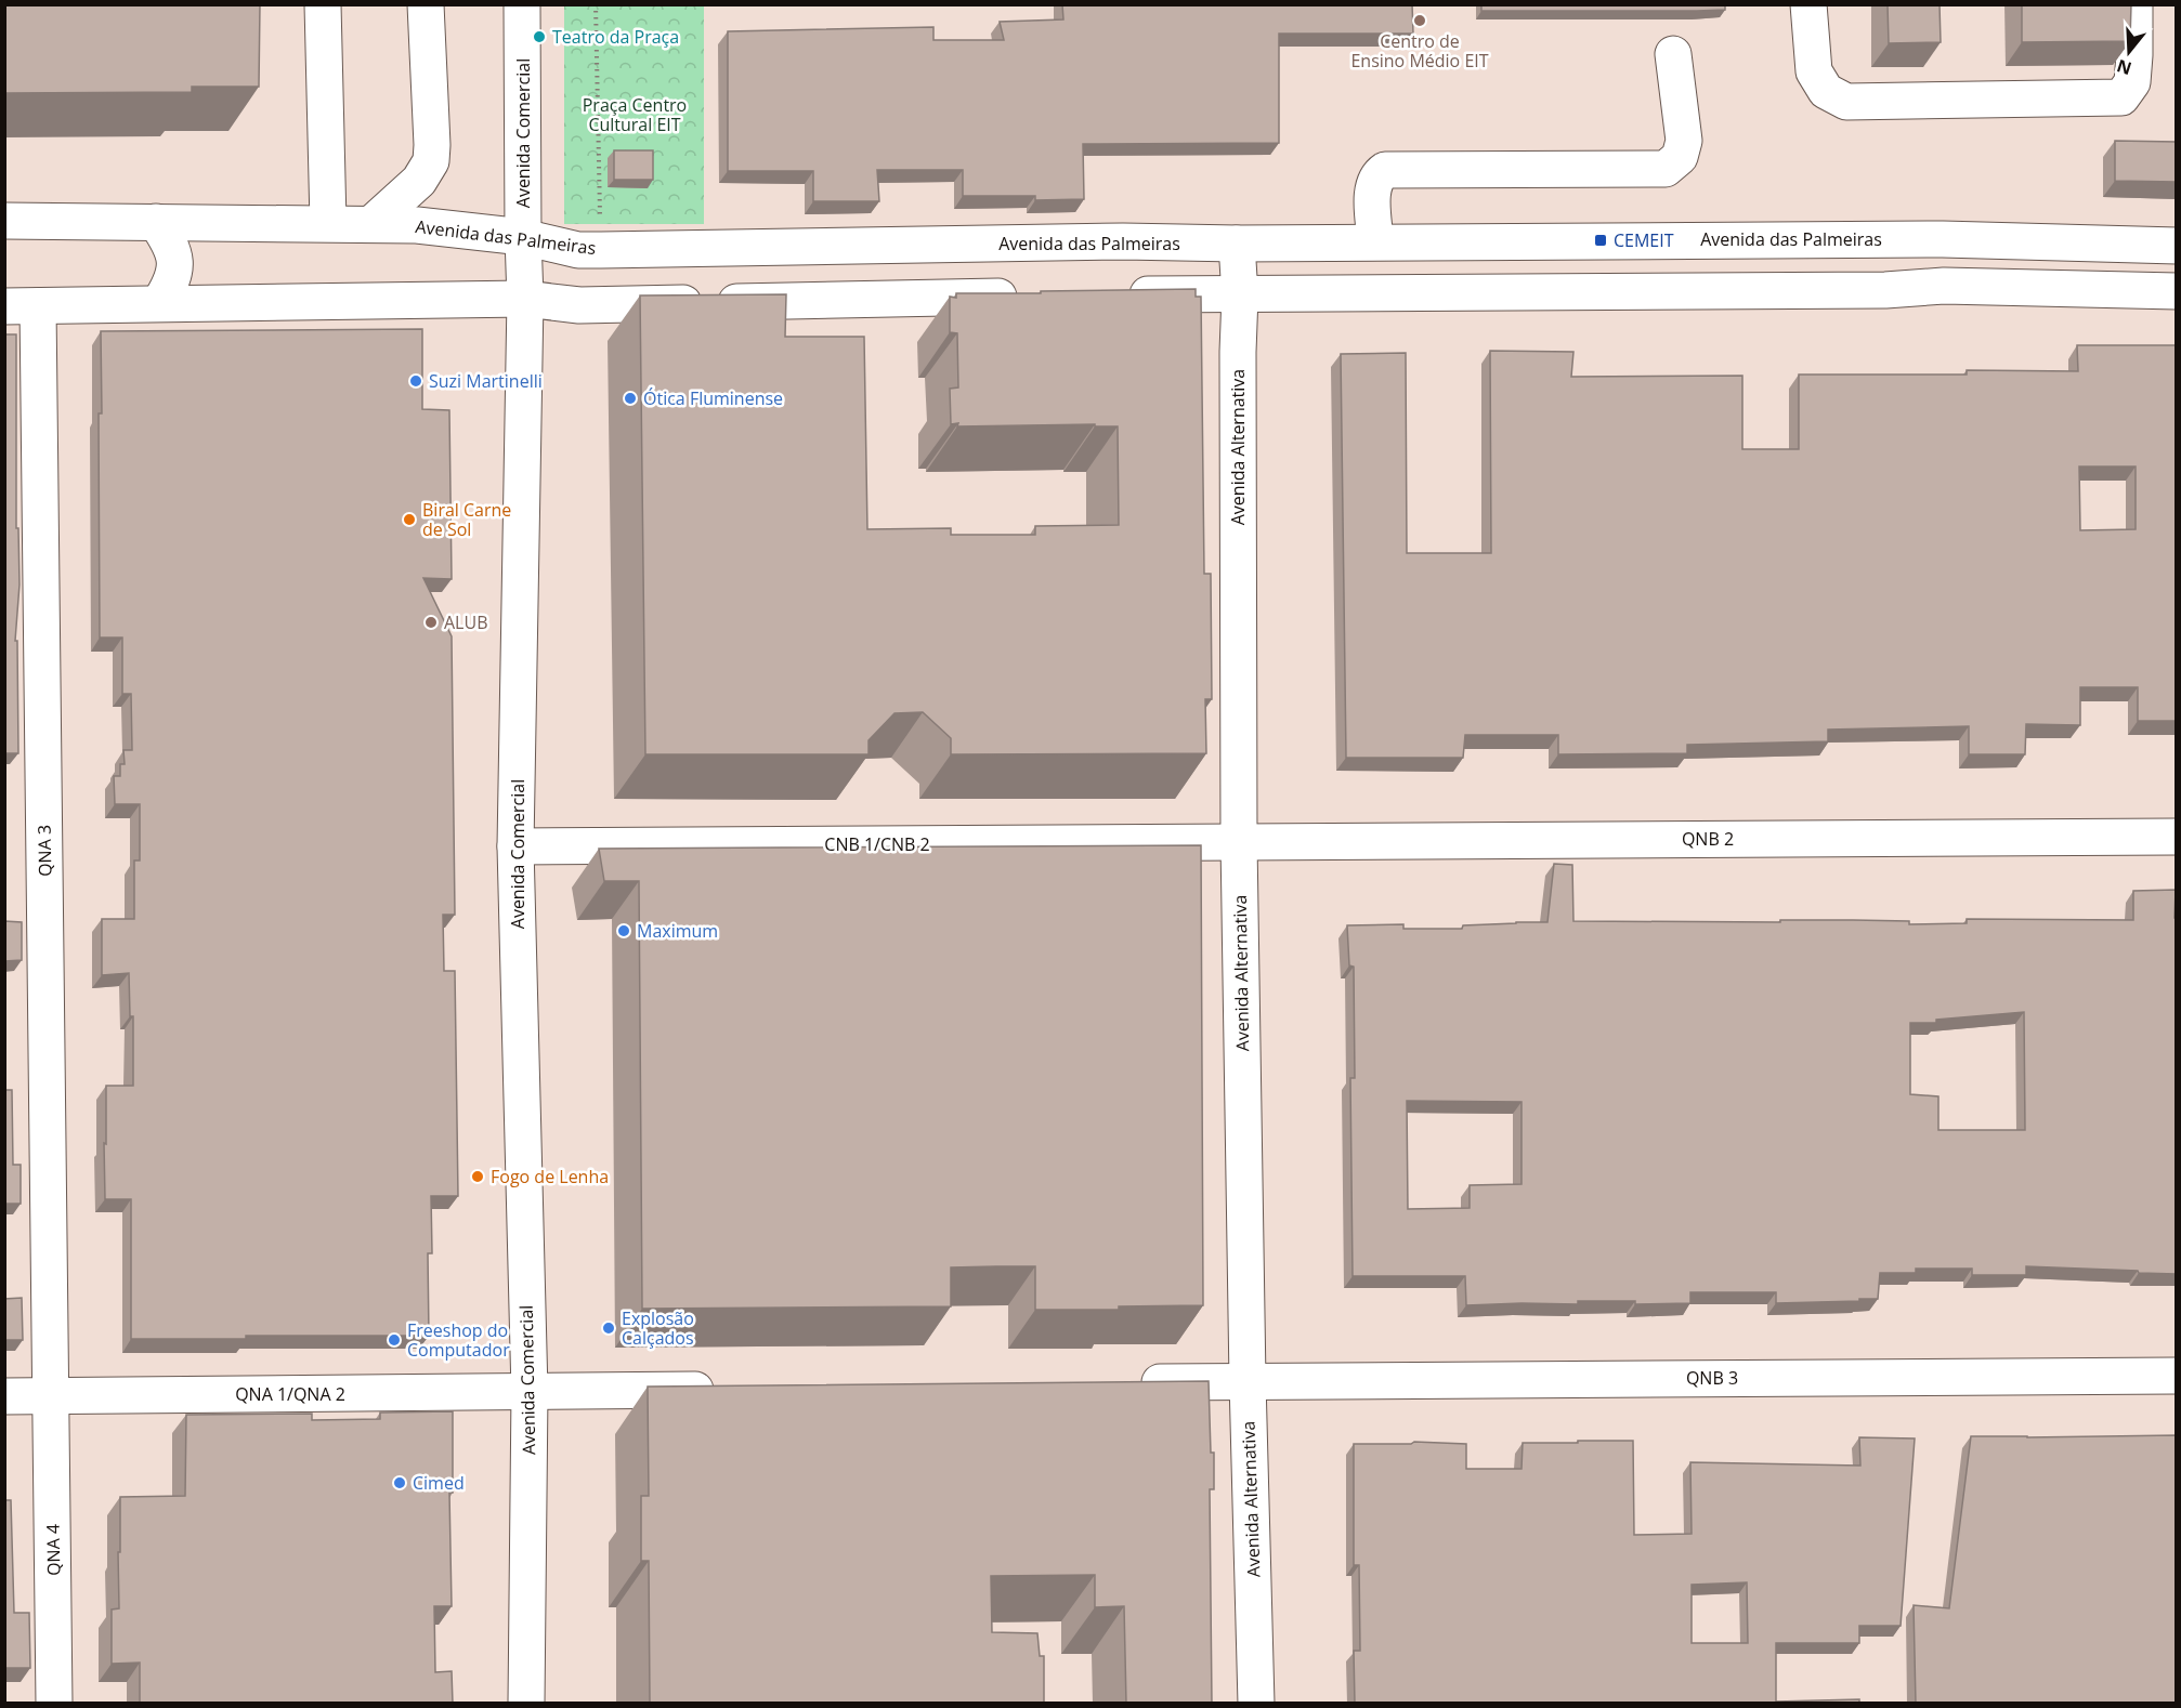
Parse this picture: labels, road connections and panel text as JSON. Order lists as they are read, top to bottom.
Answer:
{
  "streets": {
    "street": [
      "Avenida Comercial",
      "Avenida das Palmeiras",
      "Avenida Alternativa",
      "QNB 2",
      "CNB 1/CNB 2",
      "QNA 3",
      "QNB 3",
      "QNA 1/QNA 2",
      "QNA 4"
    ]
  },
  "crossings": [
    ["Avenida Comercial", "Avenida das Palmeiras"],
    ["Avenida Comercial", "CNB 1/CNB 2"],
    ["Avenida Comercial", "QNA 1/QNA 2"],
    ["Avenida das Palmeiras", "Avenida Alternativa"],
    ["Avenida Alternativa", "QNB 2"],
    ["Avenida Alternativa", "CNB 1/CNB 2"],
    ["Avenida Alternativa", "QNB 3"],
    ["QNB 2", "CNB 1/CNB 2"],
    ["QNA 3", "QNA 1/QNA 2"],
    ["QNA 3", "QNA 4"],
    ["QNA 1/QNA 2", "QNA 4"]
  ],
  "parks": ["Praça Centro Cultural EIT"],
  "places": {
    "other": [
      "Centro de Ensino Médio EIT",
      "Teatro da Praça",
      "Suzi Martinelli",
      "Ótica Fluminense",
      "Biral Carne de Sol",
      "ALUB",
      "Maximum",
      "Fogo de Lenha",
      "Explosão Calçados",
      "Freeshop do Computador",
      "Cimed"
    ],
    "transit": ["CEMEIT"]
  },
  "north": "bottom"
}
